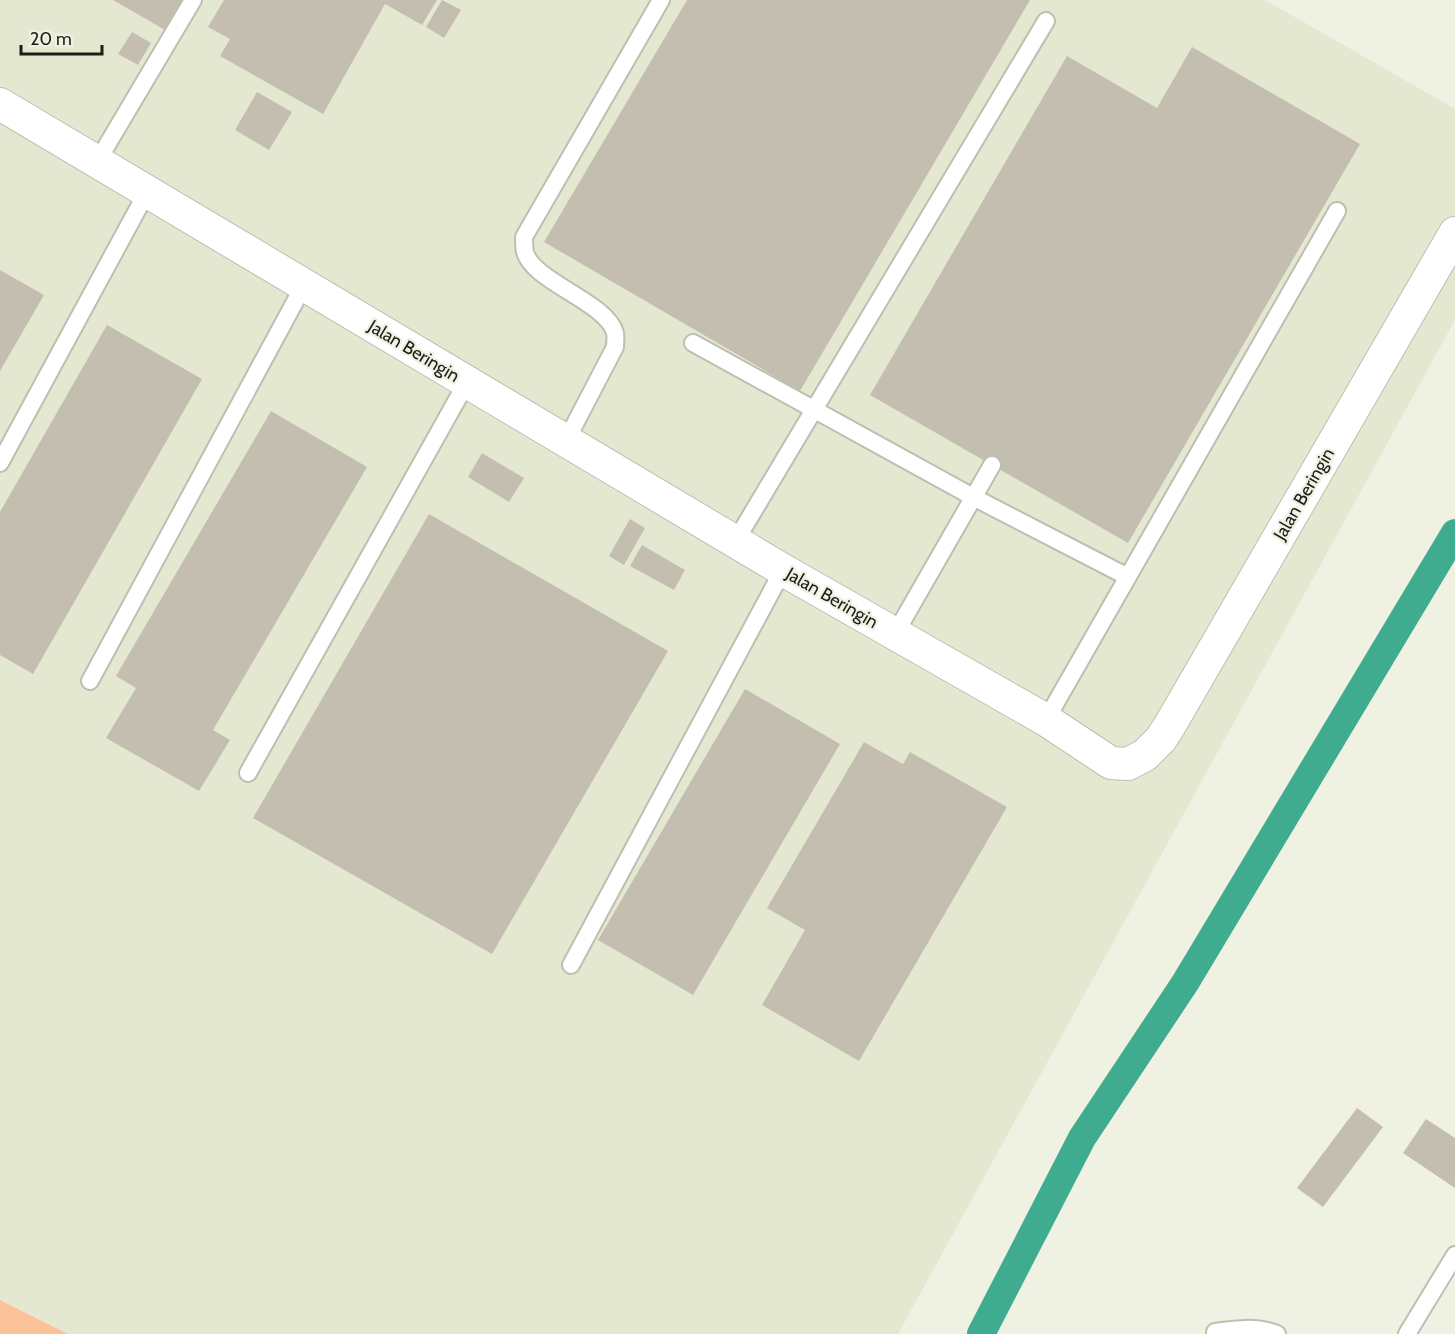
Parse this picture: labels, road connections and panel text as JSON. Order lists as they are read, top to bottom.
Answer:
{
  "streets": {
    "street": ["Jalan Beringin"]
  },
  "scale_bar": "20 m"
}
